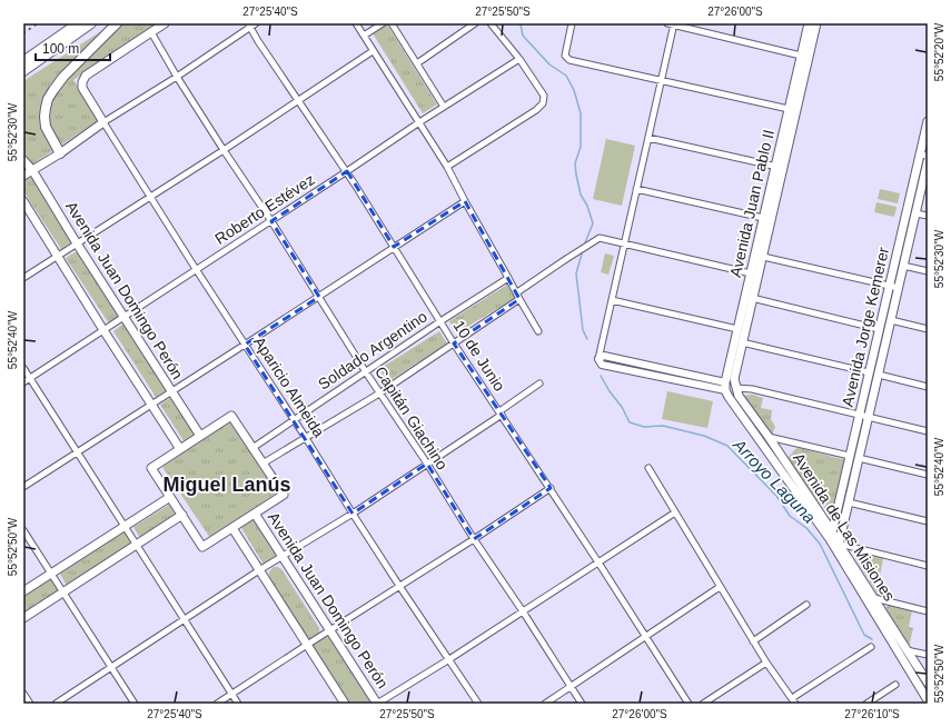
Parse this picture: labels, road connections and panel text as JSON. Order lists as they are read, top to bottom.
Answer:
{
  "streets": {
    "main road": [
      "Avenida Juan Pablo II",
      "Avenida Juan Domingo Perón",
      "Avenida Jorge Kemerer",
      "Aparicio Almeida",
      "Avenida de Las Misiones"
    ],
    "street": [
      "Roberto Estévez",
      "Soldado Argentino",
      "10 de Junio",
      "Capitán Giachino"
    ]
  },
  "crossings": [
    ["Avenida Juan Pablo II", "Avenida de Las Misiones"],
    ["Roberto Estévez", "Avenida Juan Domingo Perón"],
    ["Roberto Estévez", "10 de Junio"],
    ["Roberto Estévez", "Aparicio Almeida"],
    ["Roberto Estévez", "Capitán Giachino"],
    ["Avenida Juan Domingo Perón", "Soldado Argentino"],
    ["Avenida Jorge Kemerer", "Avenida de Las Misiones"],
    ["Soldado Argentino", "10 de Junio"],
    ["Soldado Argentino", "Aparicio Almeida"],
    ["Soldado Argentino", "Capitán Giachino"],
    ["Aparicio Almeida", "Capitán Giachino"]
  ],
  "districts": ["Miguel Lanús"],
  "water": ["Arroyo Laguna"],
  "scale_bar": "100 m",
  "coordinates": [
    "27°25'40\"S",
    "27°25'50\"S",
    "27°26'00\"S",
    "55°52'20\"W",
    "55°52'30\"W",
    "55°52'40\"W",
    "55°52'50\"W",
    "27°26'10\"S"
  ]
}
